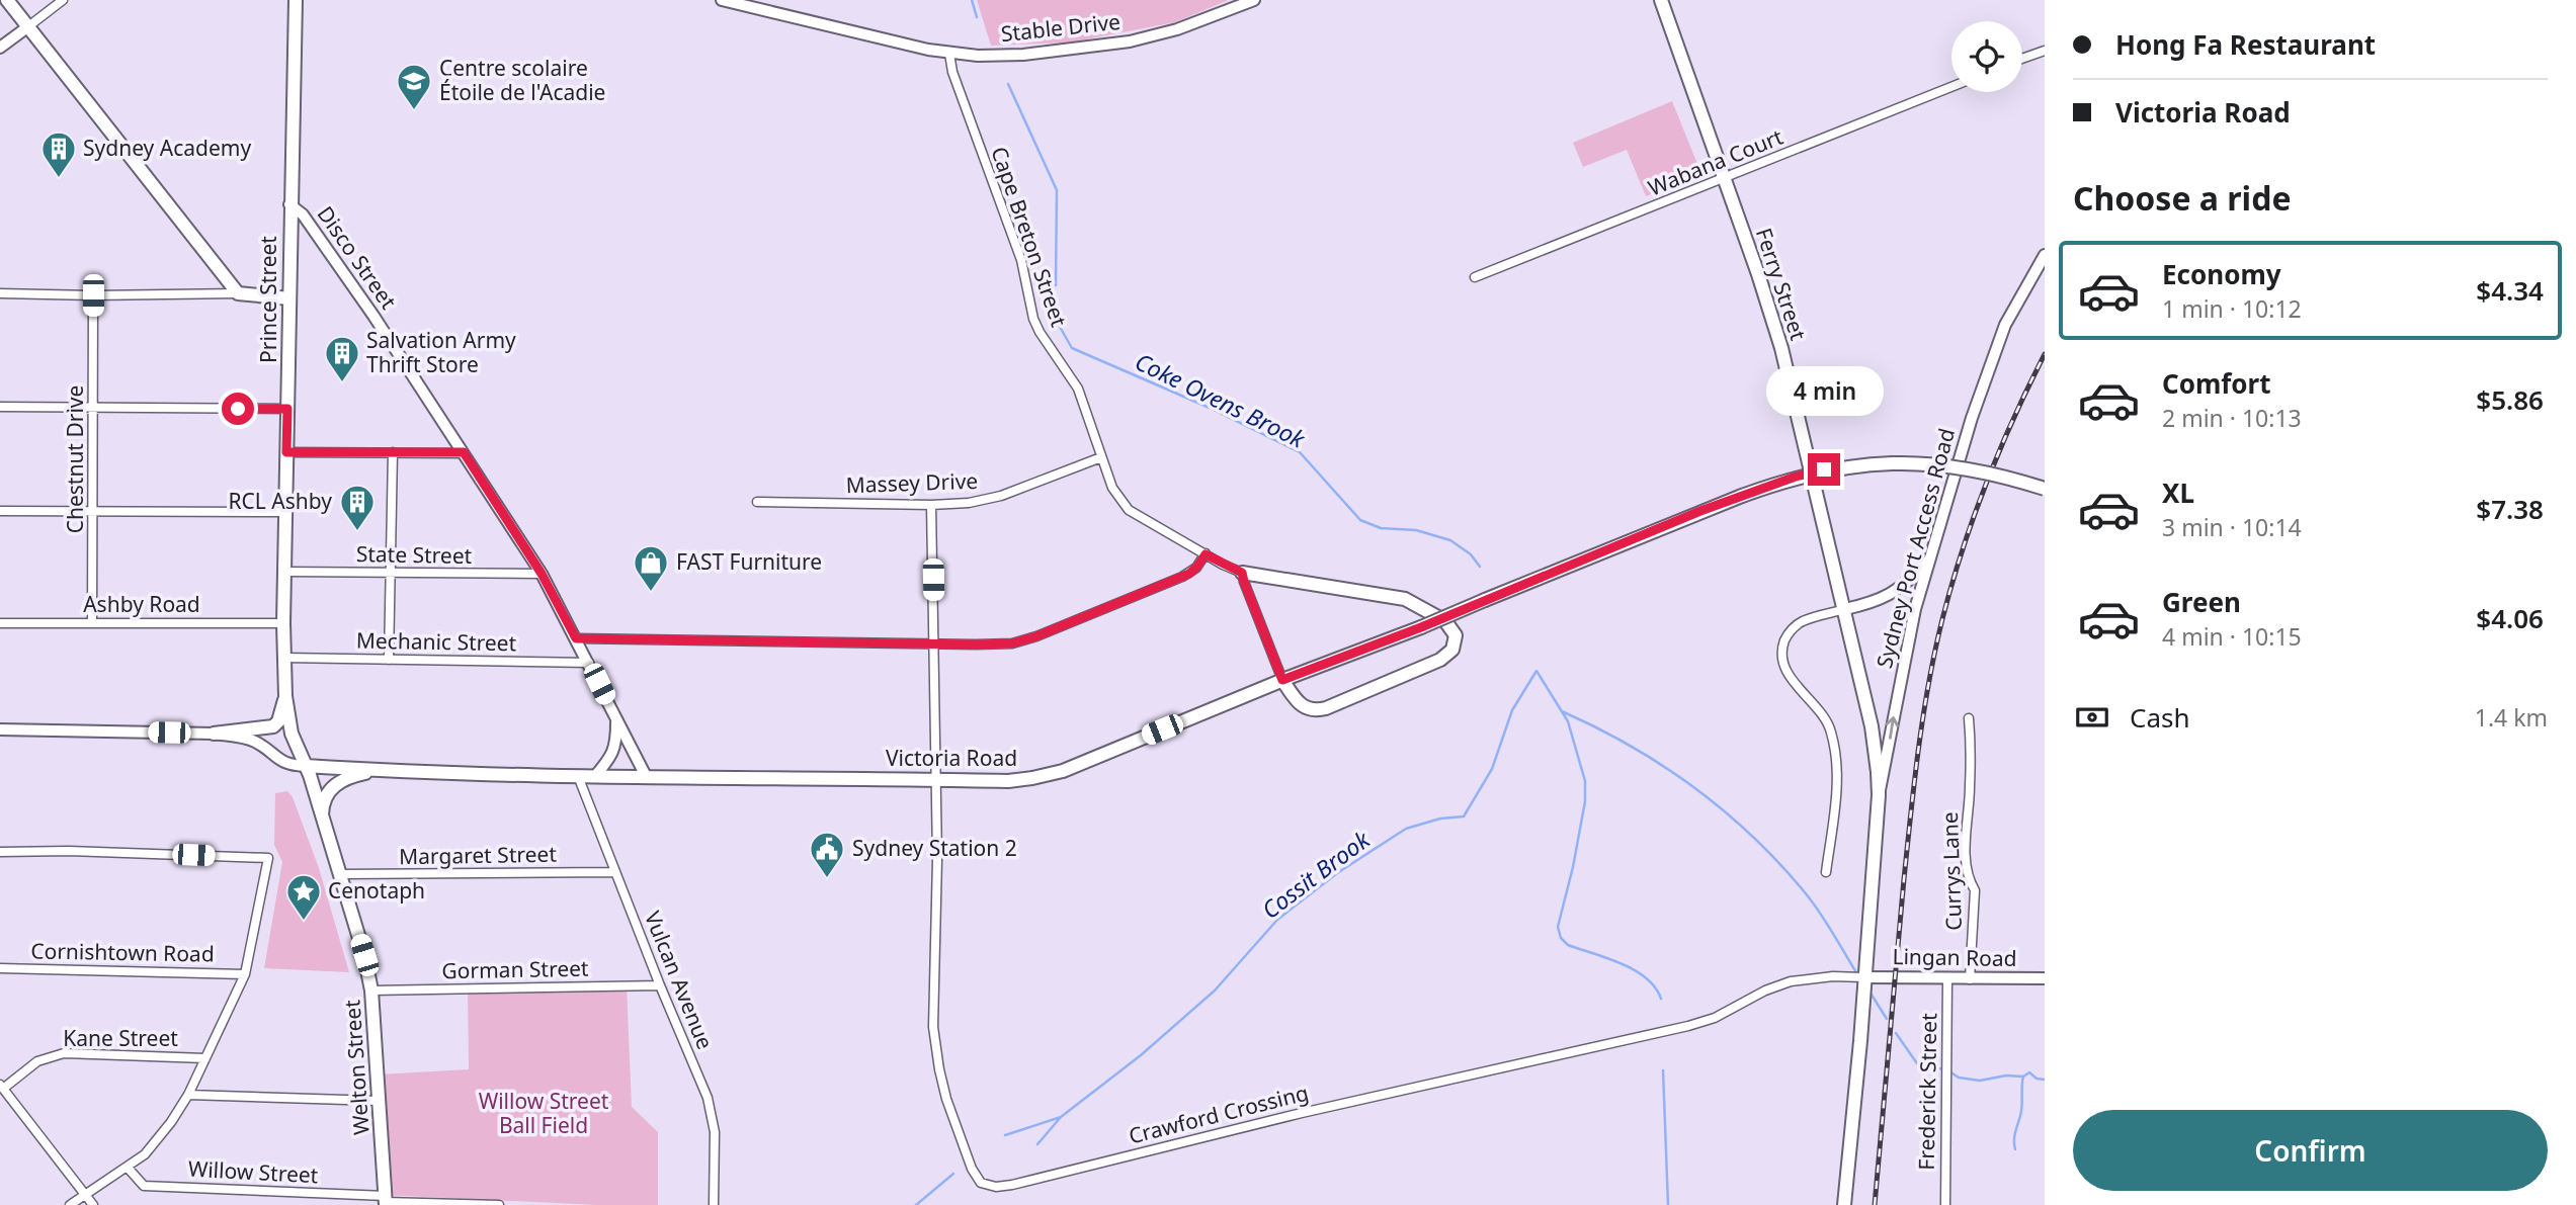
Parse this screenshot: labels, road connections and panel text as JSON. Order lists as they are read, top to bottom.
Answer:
{
  "streets": {
    "main road": [
      "Ferry Street",
      "Prince Street",
      "Sydney Port Access Road",
      "Victoria Road",
      "Welton Street"
    ],
    "street": [
      "Stable Drive",
      "Wabana Court",
      "Cape Breton Street",
      "Disco Street",
      "Chestnut Drive",
      "Massey Drive",
      "State Street",
      "Ashby Road",
      "Mechanic Street",
      "Margaret Street",
      "Currys Lane",
      "Cornishtown Road",
      "Lingan Road",
      "Gorman Street",
      "Vulcan Avenue",
      "Kane Street",
      "Frederick Street",
      "Crawford Crossing",
      "Willow Street"
    ]
  },
  "crossings": [
    ["Stable Drive", "Cape Breton Street"],
    ["Wabana Court", "Ferry Street"],
    ["Cape Breton Street", "Massey Drive"],
    ["Disco Street", "Prince Street"],
    ["Disco Street", "State Street"],
    ["Disco Street", "Mechanic Street"],
    ["Disco Street", "Victoria Road"],
    ["Ferry Street", "Sydney Port Access Road"],
    ["Prince Street", "State Street"],
    ["Prince Street", "Ashby Road"],
    ["Prince Street", "Mechanic Street"],
    ["Prince Street", "Victoria Road"],
    ["Prince Street", "Welton Street"],
    ["Chestnut Drive", "Ashby Road"],
    ["Massey Drive", "Crawford Crossing"],
    ["Sydney Port Access Road", "Lingan Road"],
    ["Sydney Port Access Road", "Crawford Crossing"],
    ["Victoria Road", "Vulcan Avenue"],
    ["Victoria Road", "Welton Street"],
    ["Victoria Road", "Crawford Crossing"],
    ["Margaret Street", "Vulcan Avenue"],
    ["Margaret Street", "Welton Street"],
    ["Currys Lane", "Lingan Road"],
    ["Lingan Road", "Frederick Street"],
    ["Lingan Road", "Crawford Crossing"],
    ["Gorman Street", "Vulcan Avenue"],
    ["Gorman Street", "Welton Street"],
    ["Welton Street", "Willow Street"]
  ],
  "water": ["Coke Ovens Brook", "Cossit Brook"],
  "parks": ["Willow Street Ball Field"],
  "places": {
    "school or university": ["Centre scolaire Étoile de l'Acadie"],
    "building": ["Sydney Academy", "Salvation Army Thrift Store", "RCL Ashby"],
    "shop": ["FAST Furniture"],
    "public building": ["Sydney Station 2"],
    "place": ["Cenotaph"]
  },
  "page": {
    "banner": ["Hong Fa Restaurant", "Victoria Road"],
    "heading": "Choose a ride",
    "list": [
      {
        "name": "Economy",
        "note": "1 min · 10:12",
        "value": "$4.34"
      },
      {
        "name": "Comfort",
        "note": "2 min · 10:13",
        "value": "$5.86"
      },
      {
        "name": "XL",
        "note": "3 min · 10:14",
        "value": "$7.38"
      },
      {
        "name": "Green",
        "note": "4 min · 10:15",
        "value": "$4.06"
      }
    ],
    "bubble": "4 min",
    "pay": ["Cash", "1.4 km"],
    "buttons": "Confirm"
  }
}
